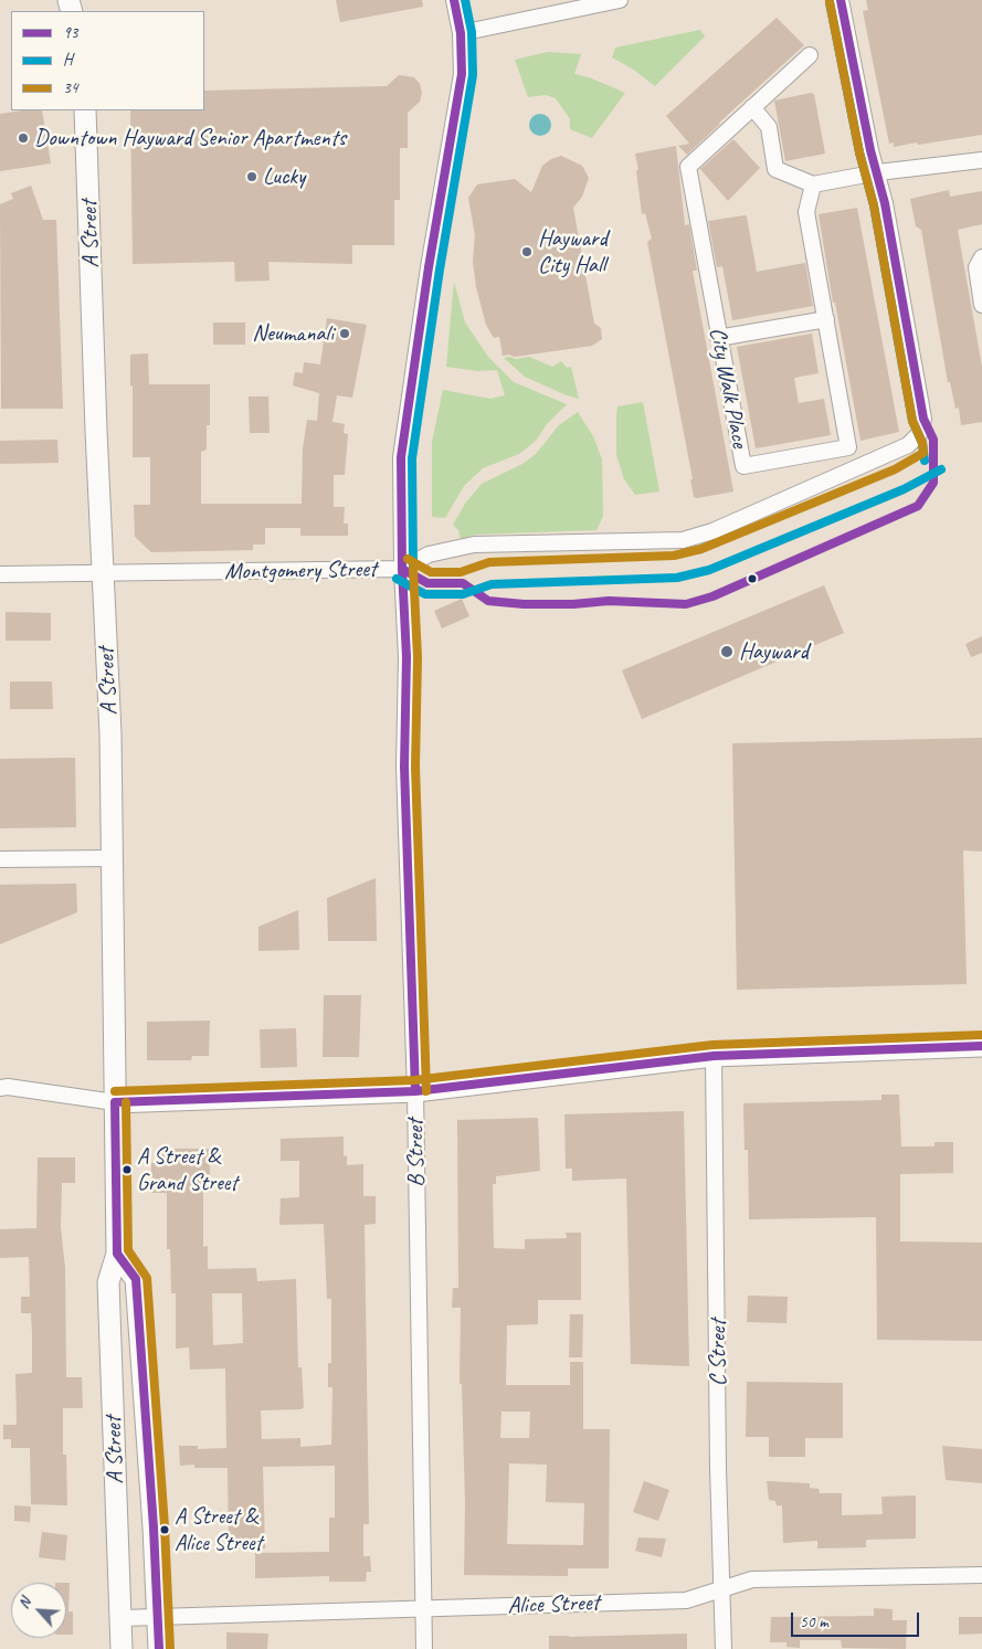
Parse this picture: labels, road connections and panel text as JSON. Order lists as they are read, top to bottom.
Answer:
{
  "streets": {
    "main road": ["A Street"],
    "street": [
      "City Walk Place",
      "Montgomery Street",
      "B Street",
      "C Street",
      "Alice Street"
    ]
  },
  "crossings": [
    ["A Street", "Montgomery Street"],
    ["A Street", "Alice Street"],
    ["Montgomery Street", "B Street"],
    ["B Street", "Alice Street"],
    ["C Street", "Alice Street"]
  ],
  "places": [
    "Downtown Hayward Senior Apartments",
    "Lucky",
    "Hayward City Hall",
    "Neumanali",
    "Hayward",
    "A Street & Grand Street",
    "A Street & Alice Street"
  ],
  "lines": ["transit line 93", "transit line H", "transit line 34"],
  "legend": ["93", "H", "34"],
  "scale_bar": "50 m",
  "north": "top left"
}
